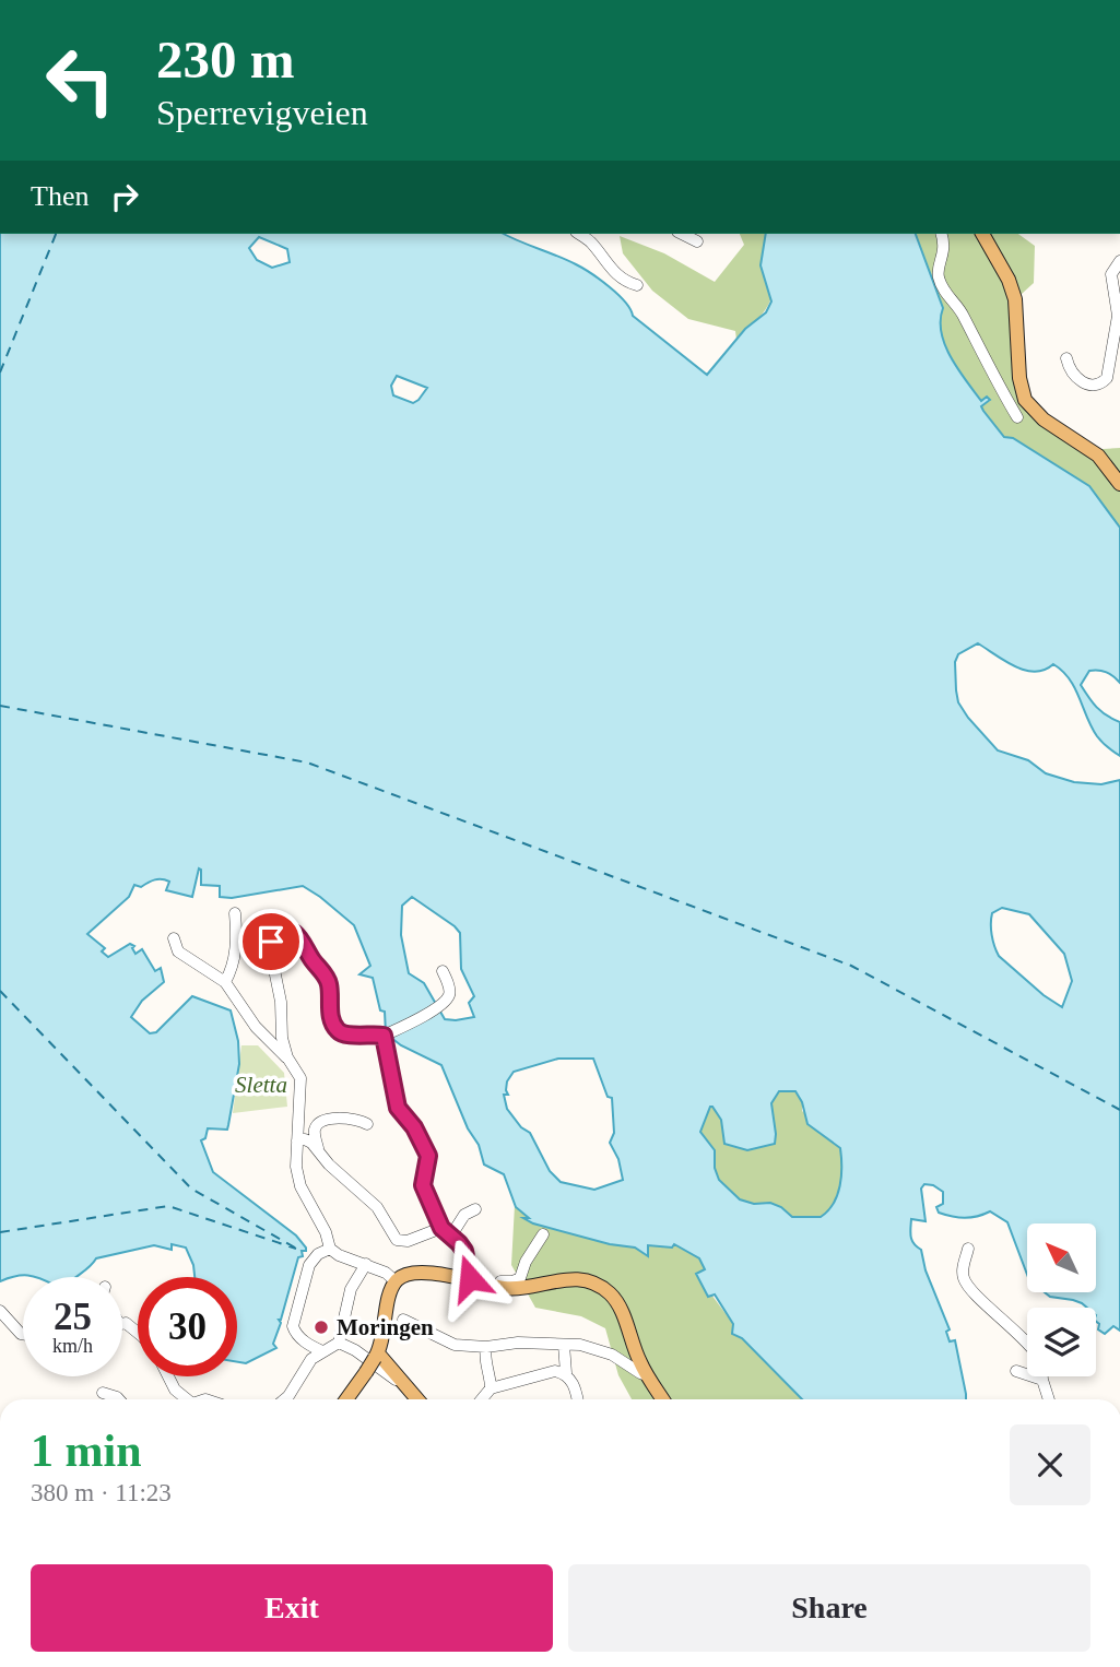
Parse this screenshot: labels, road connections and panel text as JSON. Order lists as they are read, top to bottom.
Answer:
{
  "parks": ["Sletta"],
  "places": ["Moringen"],
  "north": "top left",
  "page": {
    "turn": ["230 m", "Sperrevigveien"],
    "then": "Then",
    "speed": "25 km/h",
    "limit": "30",
    "heading": ["1 min", "380 m · 11:23"],
    "buttons": ["Exit", "Share"]
  }
}
